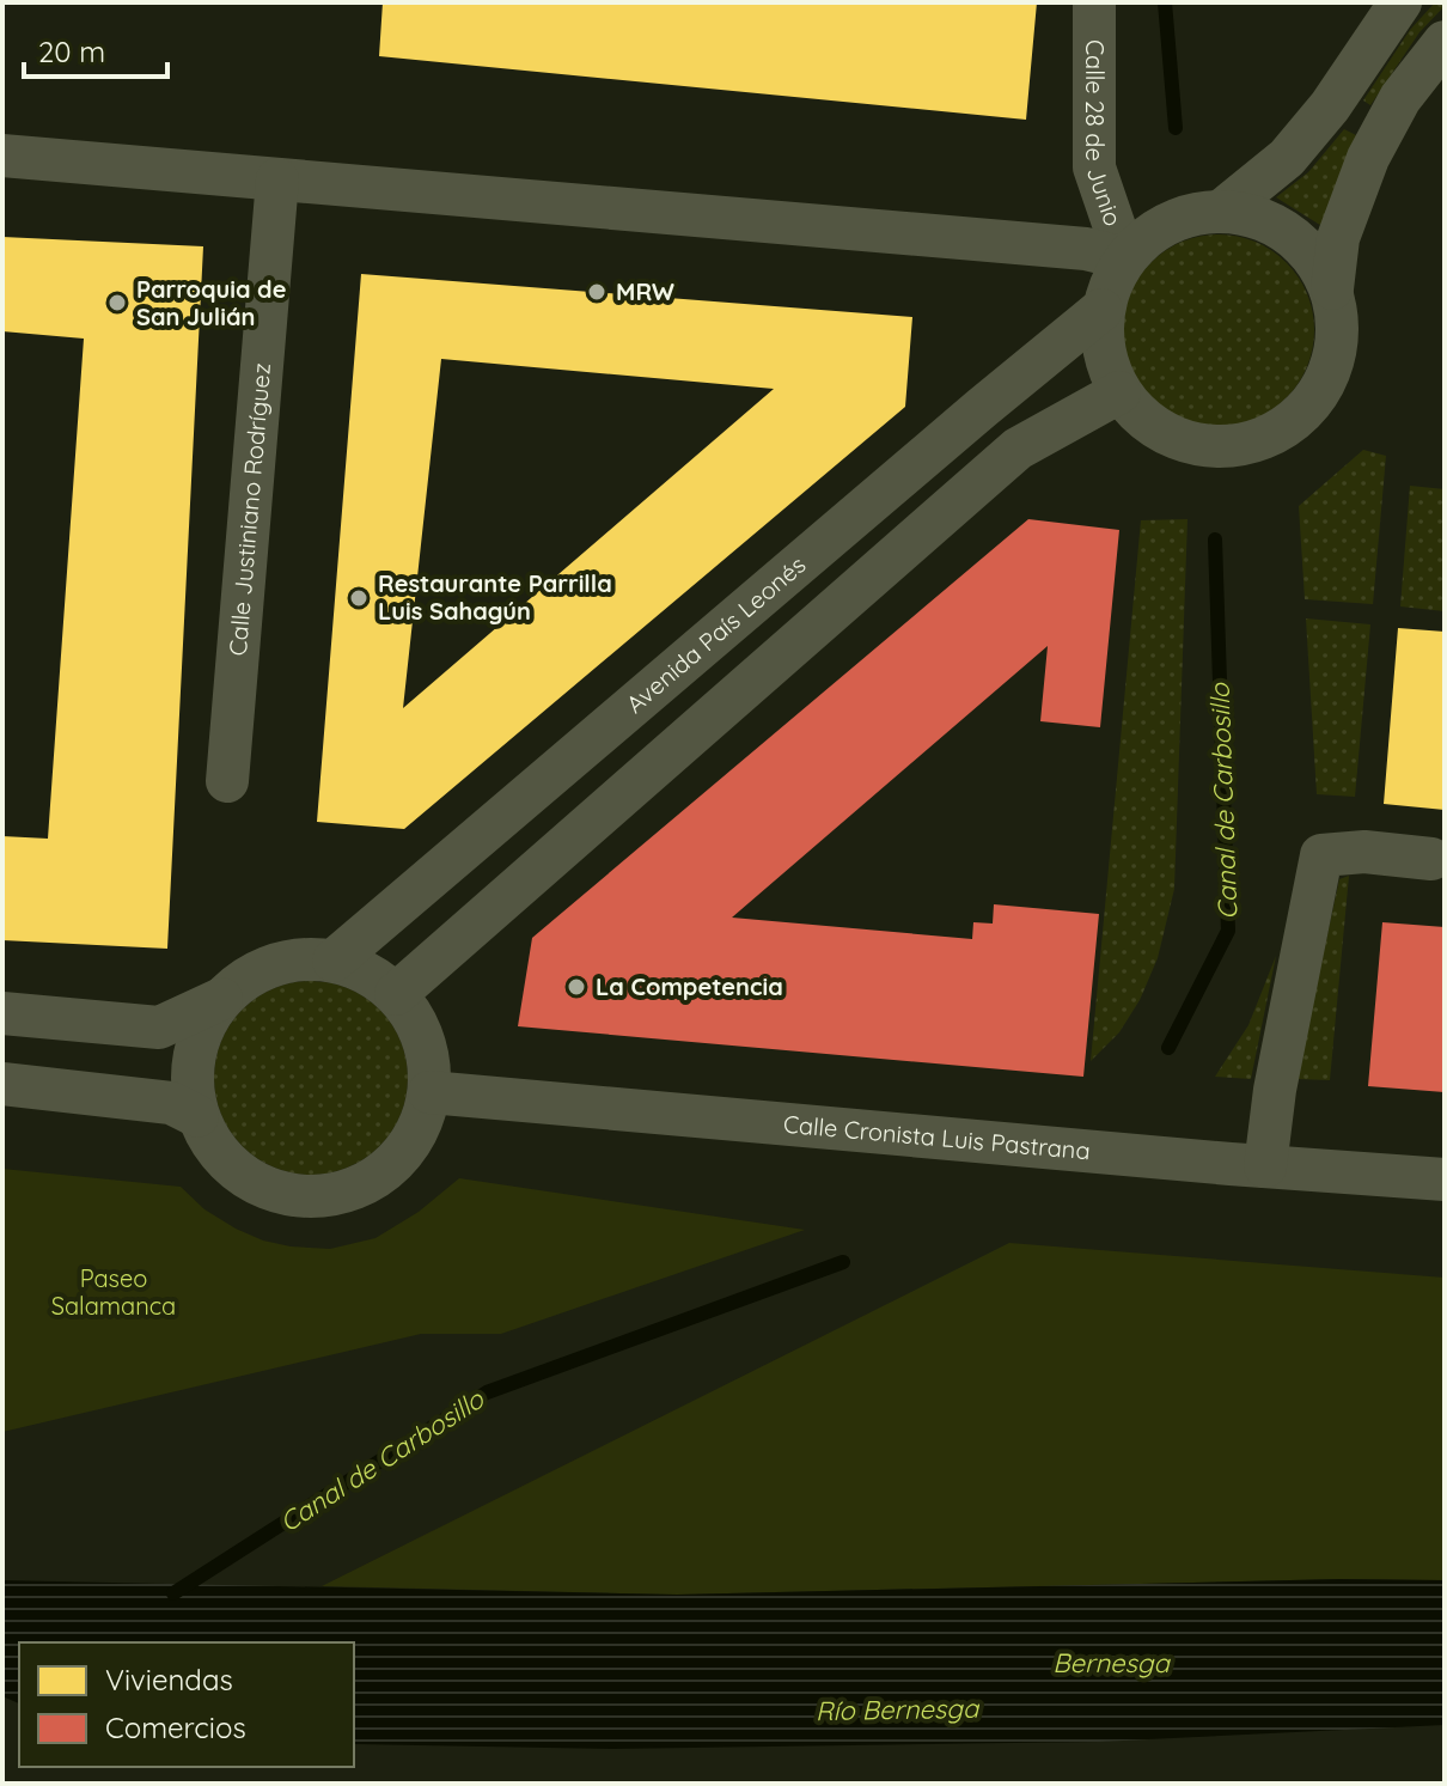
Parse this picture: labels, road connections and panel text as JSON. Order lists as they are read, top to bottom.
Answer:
{
  "streets": {
    "street": [
      "Calle 28 de Junio",
      "Calle Justiniano Rodríguez",
      "Avenida País Leonés",
      "Calle Cronista Luis Pastrana"
    ]
  },
  "crossings": [
    ["Calle 28 de Junio", "Avenida País Leonés"],
    ["Avenida País Leonés", "Calle Cronista Luis Pastrana"]
  ],
  "water": ["Canal de Carbosillo", "Bernesga", "Río Bernesga"],
  "parks": ["Paseo Salamanca"],
  "places": [
    "MRW",
    "Parroquia de San Julián",
    "Restaurante Parrilla Luis Sahagún",
    "La Competencia"
  ],
  "legend": ["Viviendas", "Comercios"],
  "scale_bar": "20 m"
}
